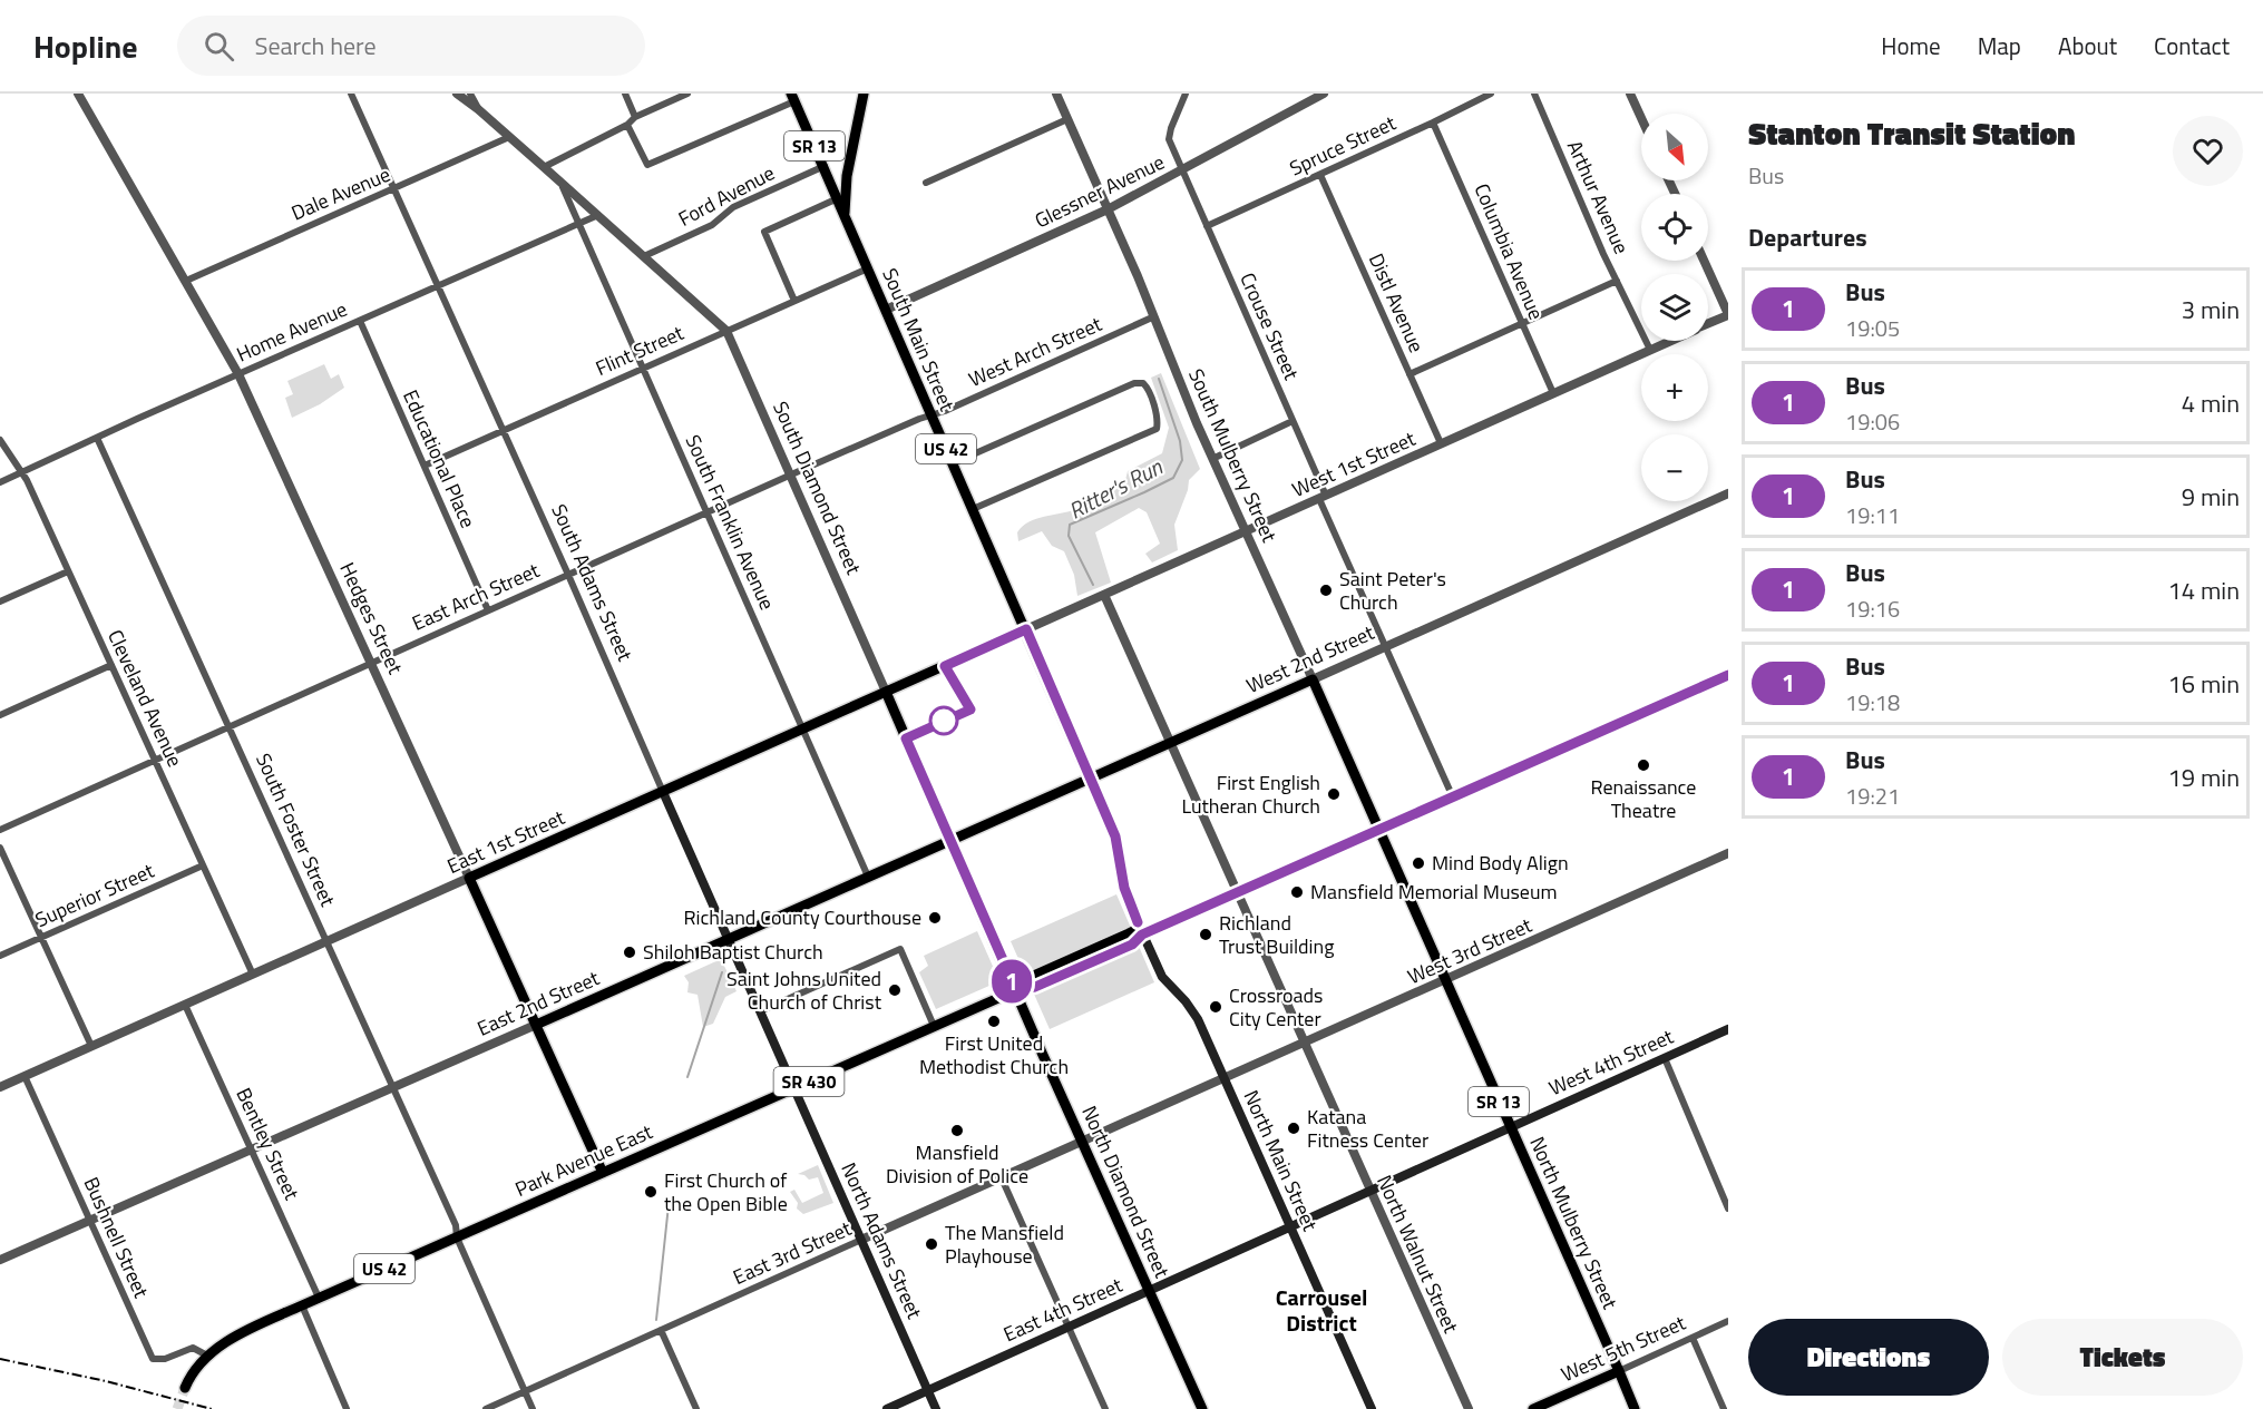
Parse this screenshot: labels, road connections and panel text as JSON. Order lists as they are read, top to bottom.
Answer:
{
  "streets": {
    "main road": [
      "SR 13",
      "South Main Street",
      "US 42",
      "South Mulberry Street",
      "South Diamond Street",
      "South Adams Street",
      "Hedges Street",
      "West 2nd Street",
      "East 1st Street",
      "East 2nd Street",
      "West 4th Street",
      "SR 430",
      "Park Avenue East",
      "North Main Street",
      "North Diamond Street",
      "North Mulberry Street",
      "North Adams Street",
      "East 4th Street",
      "West 5th Street"
    ],
    "street": [
      "Spruce Street",
      "Glessner Avenue",
      "Dale Avenue",
      "Ford Avenue",
      "Arthur Avenue",
      "Columbia Avenue",
      "Distl Avenue",
      "Crouse Street",
      "Home Avenue",
      "Flint Street",
      "West Arch Street",
      "Educational Place",
      "West 1st Street",
      "South Franklin Avenue",
      "East Arch Street",
      "Cleveland Avenue",
      "South Foster Street",
      "Superior Street",
      "West 3rd Street",
      "Bentley Street",
      "Bushnell Street",
      "East 3rd Street",
      "North Walnut Street"
    ]
  },
  "crossings": [
    ["Spruce Street", "Columbia Avenue"],
    ["Spruce Street", "Distl Avenue"],
    ["Spruce Street", "Crouse Street"],
    ["Glessner Avenue", "Crouse Street"],
    ["Glessner Avenue", "South Main Street"],
    ["Glessner Avenue", "South Mulberry Street"],
    ["Dale Avenue", "South Diamond Street"],
    ["Dale Avenue", "South Adams Street"],
    ["Dale Avenue", "Hedges Street"],
    ["Ford Avenue", "South Main Street"],
    ["Ford Avenue", "South Diamond Street"],
    ["Arthur Avenue", "West 1st Street"],
    ["Columbia Avenue", "West 1st Street"],
    ["Distl Avenue", "West 1st Street"],
    ["Crouse Street", "West 1st Street"],
    ["Crouse Street", "West 2nd Street"],
    ["Crouse Street", "SR 430"],
    ["Home Avenue", "Educational Place"],
    ["Home Avenue", "South Diamond Street"],
    ["Home Avenue", "South Franklin Avenue"],
    ["Home Avenue", "South Adams Street"],
    ["Home Avenue", "Hedges Street"],
    ["Home Avenue", "Cleveland Avenue"],
    ["Home Avenue", "South Foster Street"],
    ["South Main Street", "Flint Street"],
    ["South Main Street", "West Arch Street"],
    ["South Main Street", "US 42"],
    ["South Main Street", "West 1st Street"],
    ["South Main Street", "East Arch Street"],
    ["South Main Street", "West 2nd Street"],
    ["South Main Street", "East 1st Street"],
    ["South Main Street", "East 2nd Street"],
    ["South Main Street", "SR 430"],
    ["South Main Street", "Park Avenue East"],
    ["South Main Street", "North Main Street"],
    ["Flint Street", "Educational Place"],
    ["Flint Street", "South Diamond Street"],
    ["Flint Street", "South Franklin Avenue"],
    ["Flint Street", "South Adams Street"],
    ["West Arch Street", "South Mulberry Street"],
    ["West Arch Street", "East Arch Street"],
    ["South Mulberry Street", "West 1st Street"],
    ["South Mulberry Street", "West 2nd Street"],
    ["South Mulberry Street", "SR 430"],
    ["South Mulberry Street", "North Mulberry Street"],
    ["Educational Place", "East Arch Street"],
    ["West 1st Street", "East 1st Street"],
    ["West 1st Street", "North Walnut Street"],
    ["South Diamond Street", "South Franklin Avenue"],
    ["South Diamond Street", "East Arch Street"],
    ["South Diamond Street", "East 1st Street"],
    ["South Diamond Street", "East 2nd Street"],
    ["South Diamond Street", "Park Avenue East"],
    ["South Diamond Street", "North Diamond Street"],
    ["South Franklin Avenue", "East Arch Street"],
    ["South Franklin Avenue", "East 1st Street"],
    ["South Franklin Avenue", "East 2nd Street"],
    ["South Adams Street", "East Arch Street"],
    ["South Adams Street", "East 1st Street"],
    ["South Adams Street", "East 2nd Street"],
    ["South Adams Street", "Park Avenue East"],
    ["South Adams Street", "North Adams Street"],
    ["East Arch Street", "Hedges Street"],
    ["East Arch Street", "Cleveland Avenue"],
    ["East Arch Street", "South Foster Street"],
    ["Hedges Street", "East 1st Street"],
    ["Hedges Street", "East 2nd Street"],
    ["Hedges Street", "Park Avenue East"],
    ["West 2nd Street", "East 2nd Street"],
    ["West 2nd Street", "North Walnut Street"],
    ["Cleveland Avenue", "East 1st Street"],
    ["Cleveland Avenue", "Superior Street"],
    ["South Foster Street", "East 1st Street"],
    ["South Foster Street", "East 2nd Street"],
    ["South Foster Street", "Park Avenue East"],
    ["South Foster Street", "East 3rd Street"],
    ["East 1st Street", "Bentley Street"],
    ["East 1st Street", "Bushnell Street"],
    ["West 3rd Street", "North Main Street"],
    ["West 3rd Street", "North Mulberry Street"],
    ["West 3rd Street", "East 3rd Street"],
    ["West 3rd Street", "North Walnut Street"],
    ["East 2nd Street", "Bentley Street"],
    ["East 2nd Street", "Bushnell Street"],
    ["West 4th Street", "North Main Street"],
    ["West 4th Street", "North Mulberry Street"],
    ["West 4th Street", "North Walnut Street"],
    ["West 4th Street", "East 4th Street"],
    ["SR 430", "Park Avenue East"],
    ["SR 430", "North Main Street"],
    ["SR 430", "North Mulberry Street"],
    ["SR 430", "North Walnut Street"],
    ["Bentley Street", "Park Avenue East"],
    ["Park Avenue East", "North Main Street"],
    ["Park Avenue East", "North Diamond Street"],
    ["Park Avenue East", "Bushnell Street"],
    ["Park Avenue East", "North Adams Street"],
    ["North Main Street", "East 3rd Street"],
    ["North Main Street", "East 4th Street"],
    ["North Diamond Street", "East 3rd Street"],
    ["North Diamond Street", "East 4th Street"],
    ["North Mulberry Street", "West 5th Street"],
    ["North Adams Street", "East 3rd Street"],
    ["North Adams Street", "East 4th Street"]
  ],
  "districts": ["Carrousel District"],
  "water": ["Ritter's Run"],
  "places": [
    "Saint Peter's Church",
    "Renaissance Theatre",
    "First English Lutheran Church",
    "Mind Body Align",
    "Mansfield Memorial Museum",
    "Richland County Courthouse",
    "Richland Trust Building",
    "Shiloh Baptist Church",
    "Saint Johns United Church of Christ",
    "Crossroads City Center",
    "First United Methodist Church",
    "Katana Fitness Center",
    "Mansfield Division of Police",
    "First Church of the Open Bible",
    "The Mansfield Playhouse"
  ],
  "lines": ["bus line 1"],
  "north": "bottom right",
  "page": {
    "header": "Hopline",
    "search": "Search here",
    "nav": [
      "Home",
      "Map",
      "About",
      "Contact"
    ],
    "on_map": "1",
    "heading": [
      ["Stanton Transit Station", "Bus"],
      "Departures"
    ],
    "map_buttons": ["+", "−"],
    "list": [
      {
        "mark": "1",
        "name": "Bus",
        "note": "19:05",
        "value": "3 min"
      },
      {
        "mark": "1",
        "name": "Bus",
        "note": "19:06",
        "value": "4 min"
      },
      {
        "mark": "1",
        "name": "Bus",
        "note": "19:11",
        "value": "9 min"
      },
      {
        "mark": "1",
        "name": "Bus",
        "note": "19:16",
        "value": "14 min"
      },
      {
        "mark": "1",
        "name": "Bus",
        "note": "19:18",
        "value": "16 min"
      },
      {
        "mark": "1",
        "name": "Bus",
        "note": "19:21",
        "value": "19 min"
      }
    ],
    "buttons": ["Directions", "Tickets"]
  }
}
